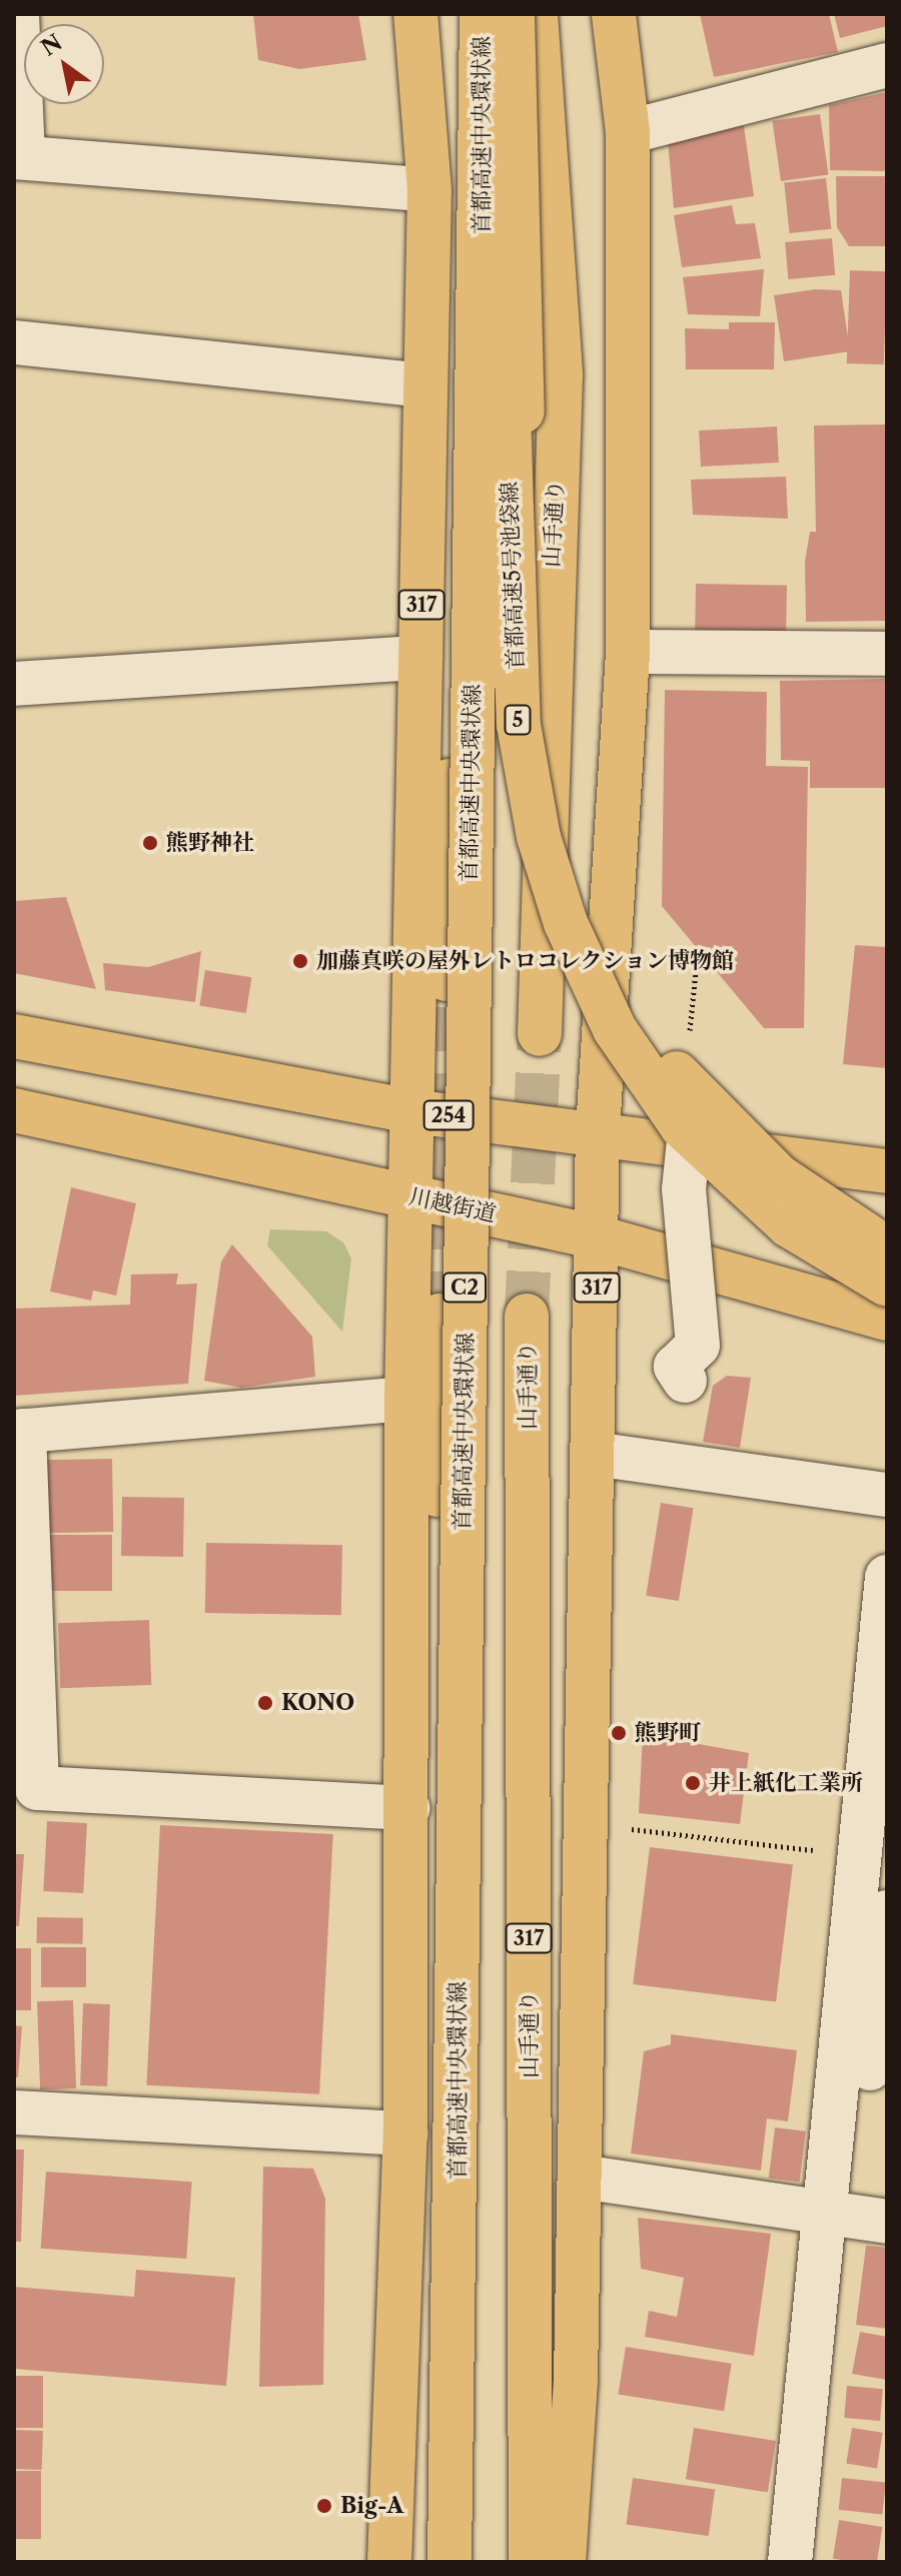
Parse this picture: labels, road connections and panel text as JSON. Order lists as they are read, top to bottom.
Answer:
{
  "streets": {
    "main road": [
      "首都高速中央環状線",
      "山手通り",
      "首都高速5号池袋線",
      "317",
      "5",
      "254",
      "川越街道",
      "C2"
    ]
  },
  "crossings": [
    ["首都高速中央環状線", "首都高速5号池袋線"],
    ["317", "254"],
    ["317", "川越街道"]
  ],
  "places": [
    "熊野神社",
    "加藤真咲の屋外レトロコレクション博物館",
    "KONO",
    "熊野町",
    "井上紙化工業所",
    "Big-A"
  ],
  "north": "top left"
}
